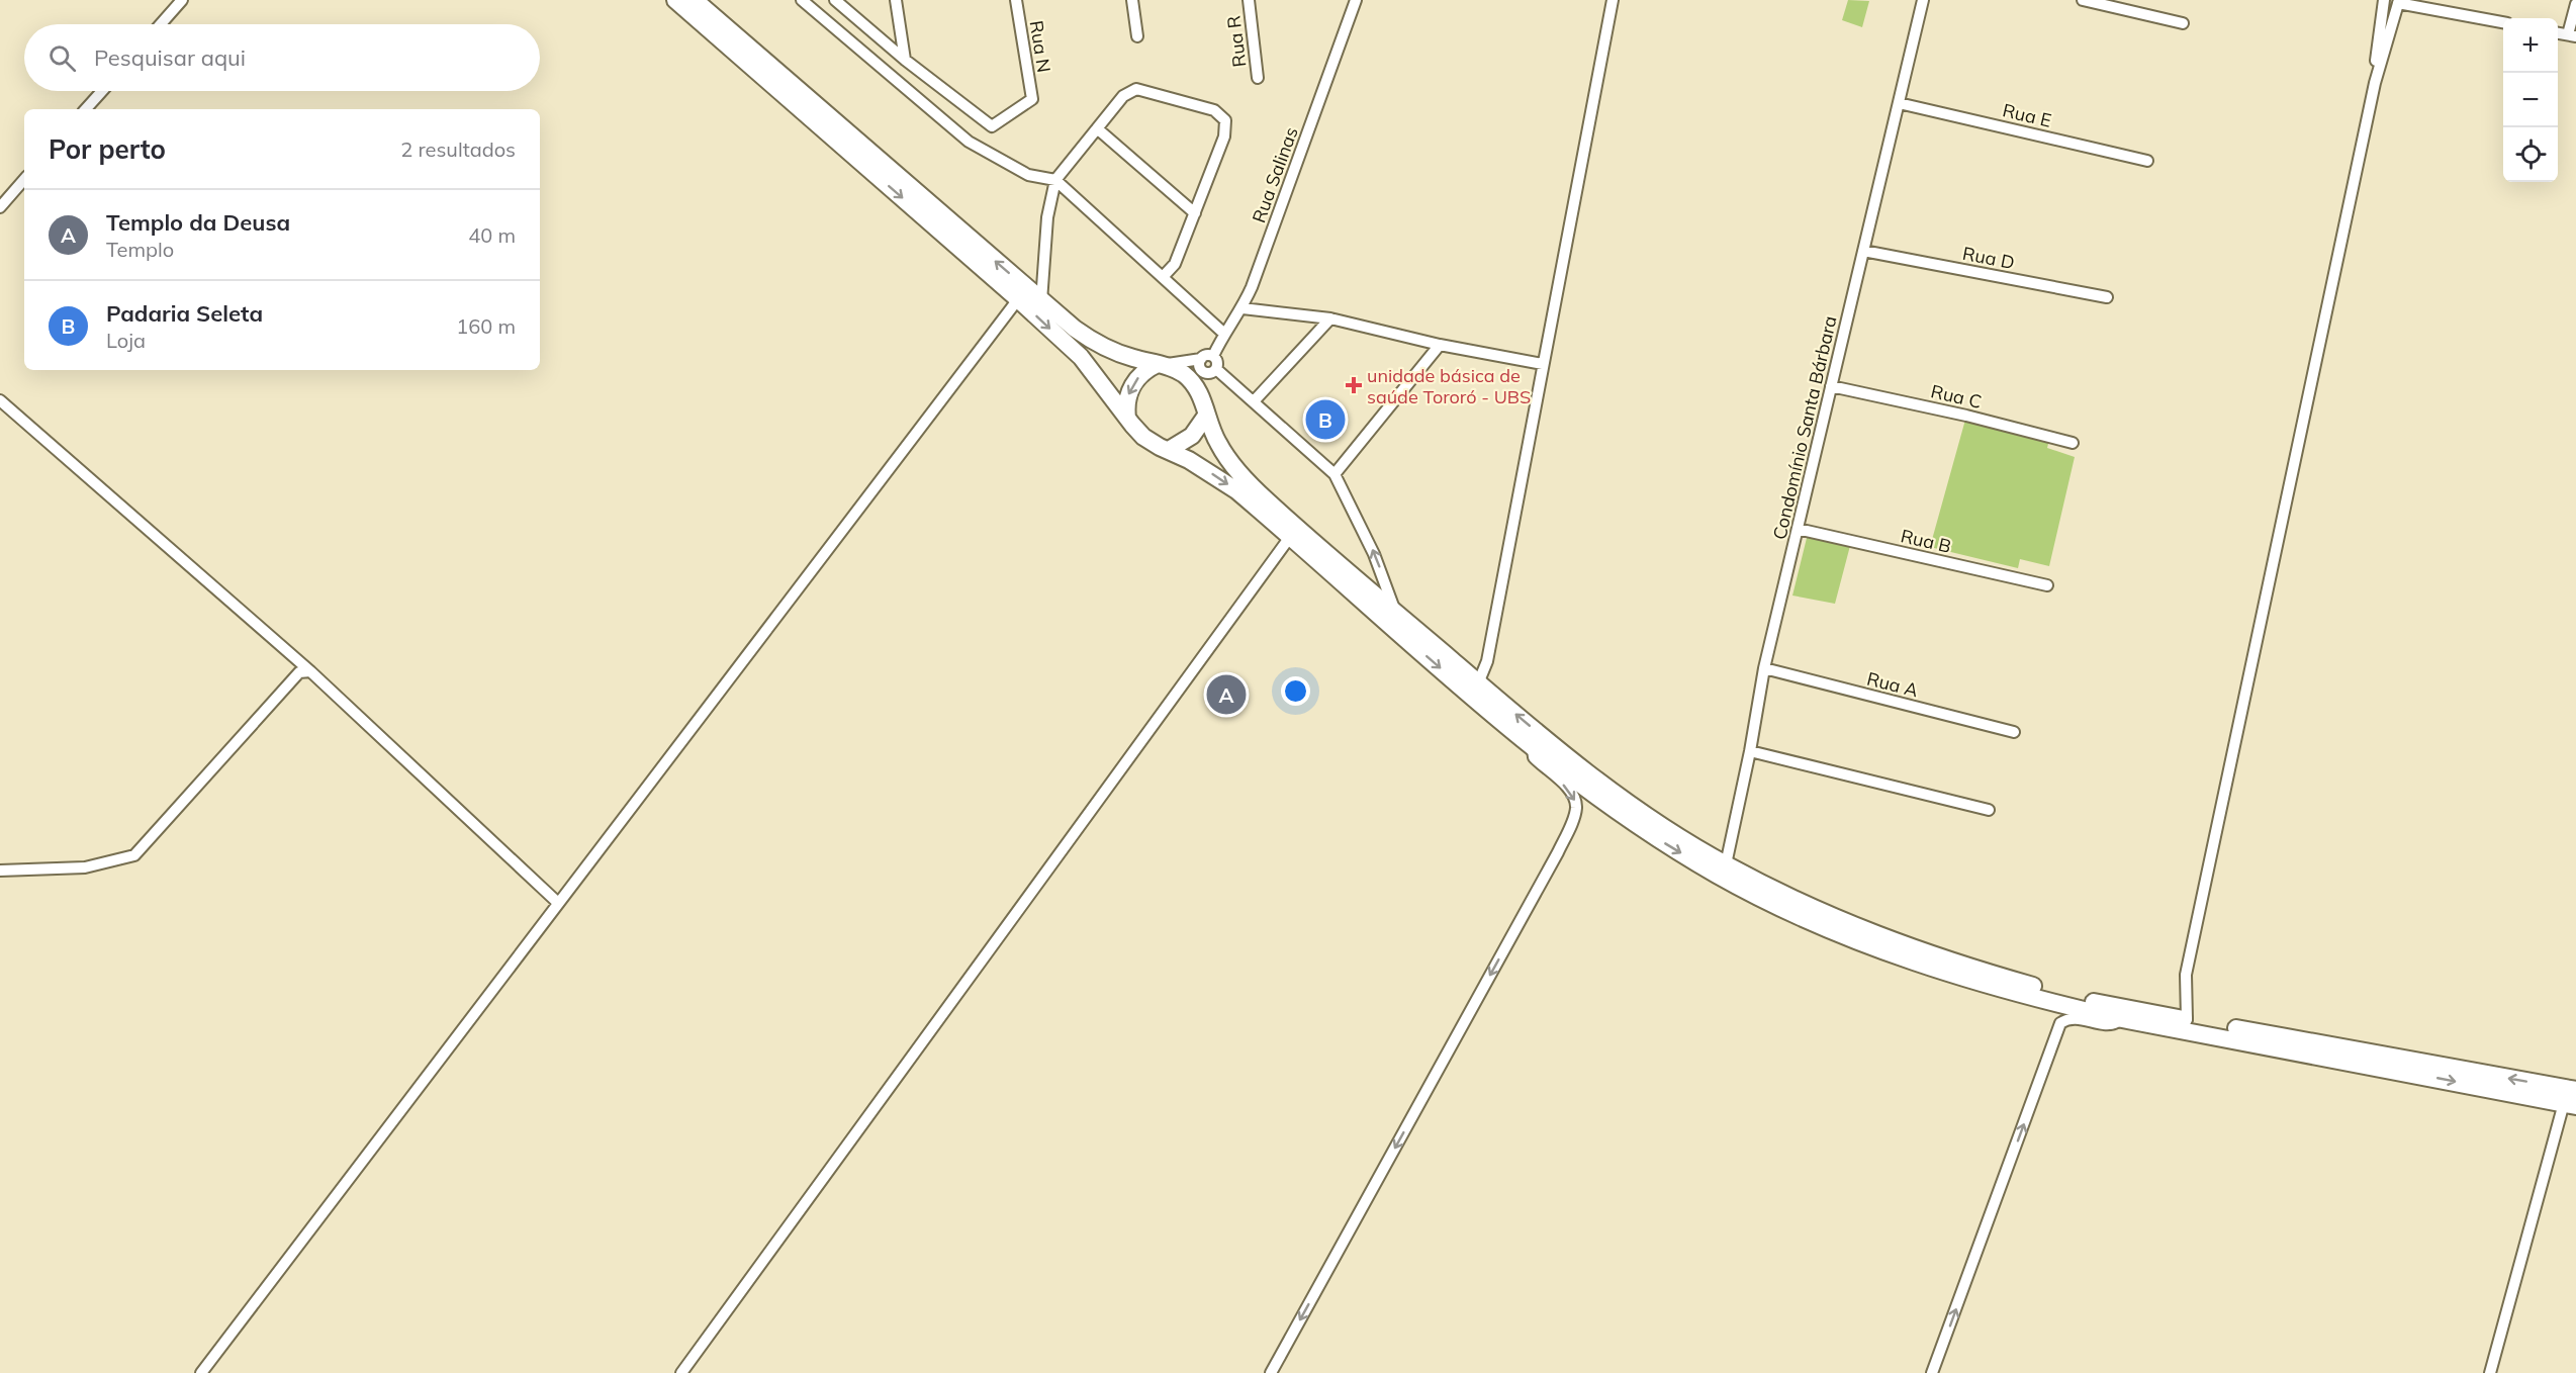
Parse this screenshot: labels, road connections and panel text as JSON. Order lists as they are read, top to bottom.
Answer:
{
  "streets": {
    "street": [
      "Rua R",
      "Rua N",
      "Rua E",
      "Rua Salinas",
      "Rua D",
      "Rua C",
      "Condomínio Santa Bárbara",
      "Rua B",
      "Rua A"
    ]
  },
  "crossings": [
    ["Rua E", "Condomínio Santa Bárbara"],
    ["Rua D", "Condomínio Santa Bárbara"],
    ["Rua C", "Condomínio Santa Bárbara"],
    ["Condomínio Santa Bárbara", "Rua B"],
    ["Condomínio Santa Bárbara", "Rua A"]
  ],
  "places": {
    "health": ["unidade básica de saúde Tororó - UBS"]
  },
  "page": {
    "map_buttons": ["+", "−"],
    "search": "Pesquisar aqui",
    "heading": ["Por perto", "2 resultados"],
    "list": [
      {
        "mark": "A",
        "name": "Templo da Deusa",
        "note": "Templo",
        "value": "40 m"
      },
      {
        "mark": "B",
        "name": "Padaria Seleta",
        "note": "Loja",
        "value": "160 m"
      }
    ],
    "pins": ["B", "A"]
  }
}
